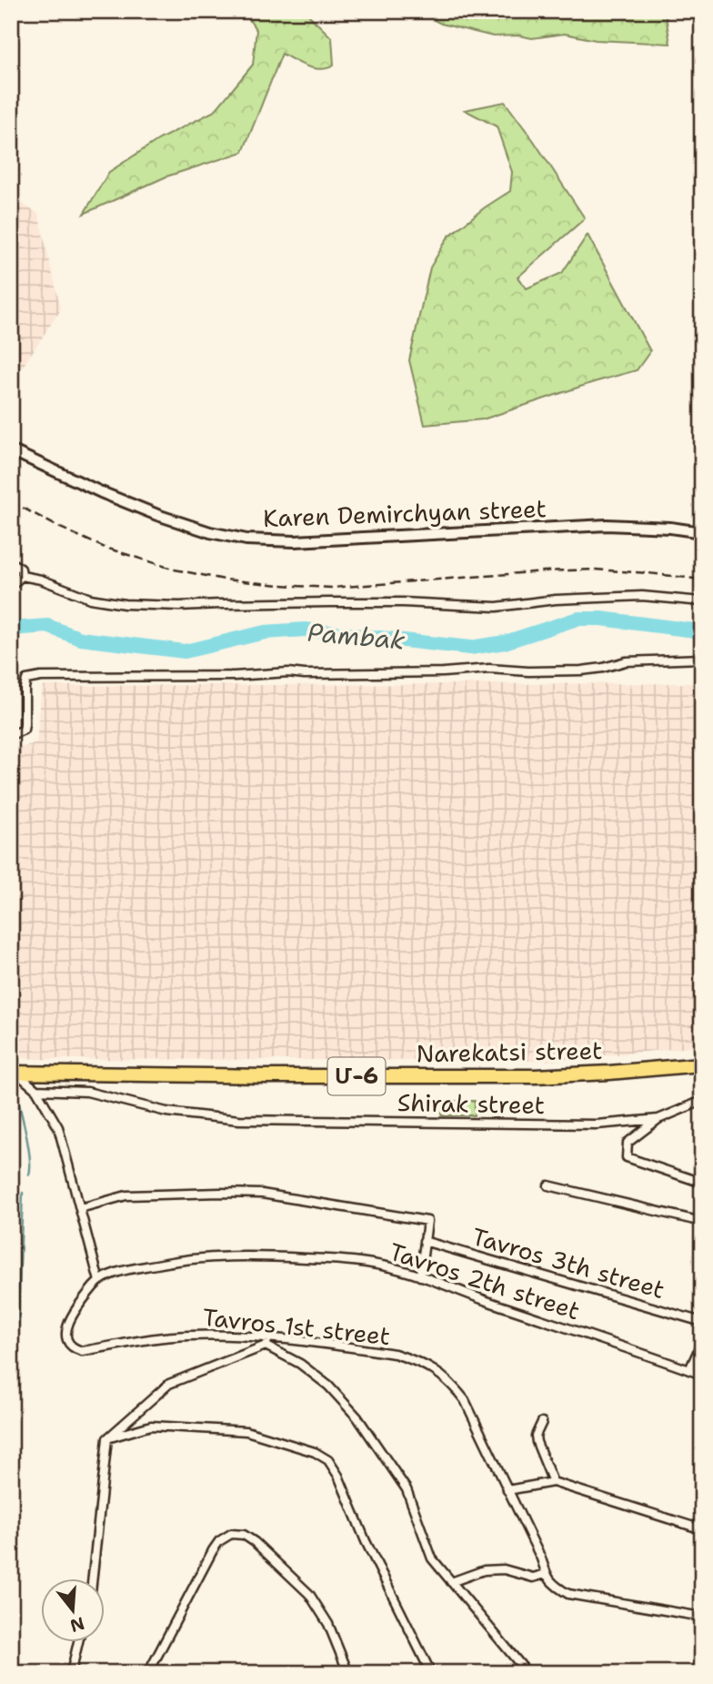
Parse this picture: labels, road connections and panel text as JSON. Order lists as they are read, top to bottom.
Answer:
{
  "streets": {
    "highway": ["Narekatsi street", "Մ-6"],
    "main road": ["Karen Demirchyan street"],
    "street": [
      "Shirak street",
      "Tavros 3th street",
      "Tavros 2th street",
      "Tavros 1st street"
    ]
  },
  "crossings": [
    ["Tavros 2th street", "Tavros 1st street"]
  ],
  "water": ["Pambak"],
  "north": "bottom"
}
